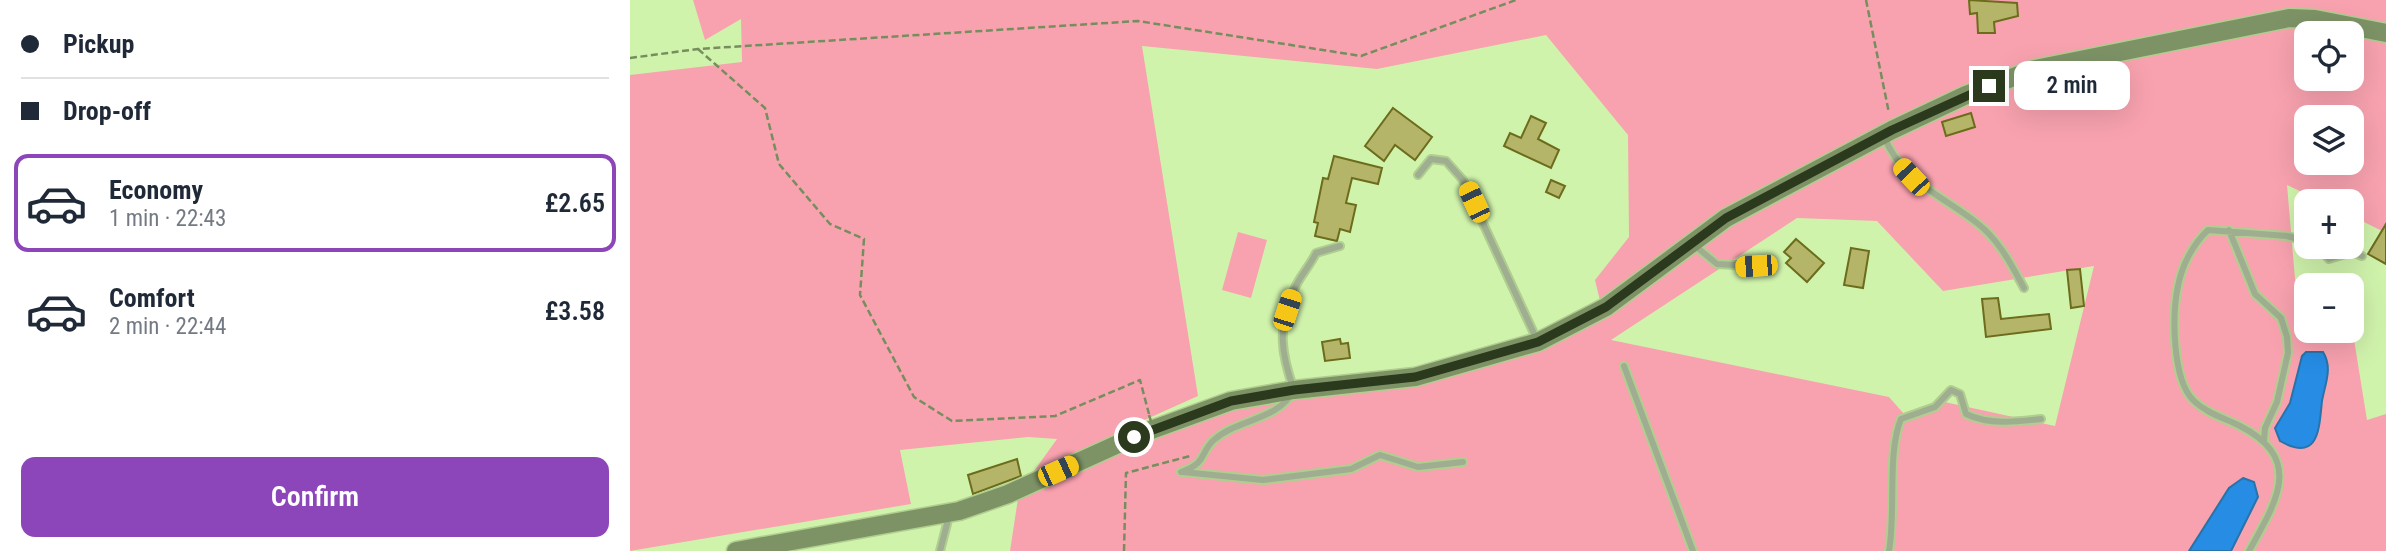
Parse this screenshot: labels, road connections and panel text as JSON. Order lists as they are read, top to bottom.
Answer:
{
  "page": {
    "banner": ["Pickup", "Drop-off"],
    "map_buttons": ["+", "−"],
    "bubble": "2 min",
    "list": [
      {
        "name": "Economy",
        "note": "1 min · 22:43",
        "value": "£2.65"
      },
      {
        "name": "Comfort",
        "note": "2 min · 22:44",
        "value": "£3.58"
      }
    ],
    "buttons": "Confirm"
  }
}
